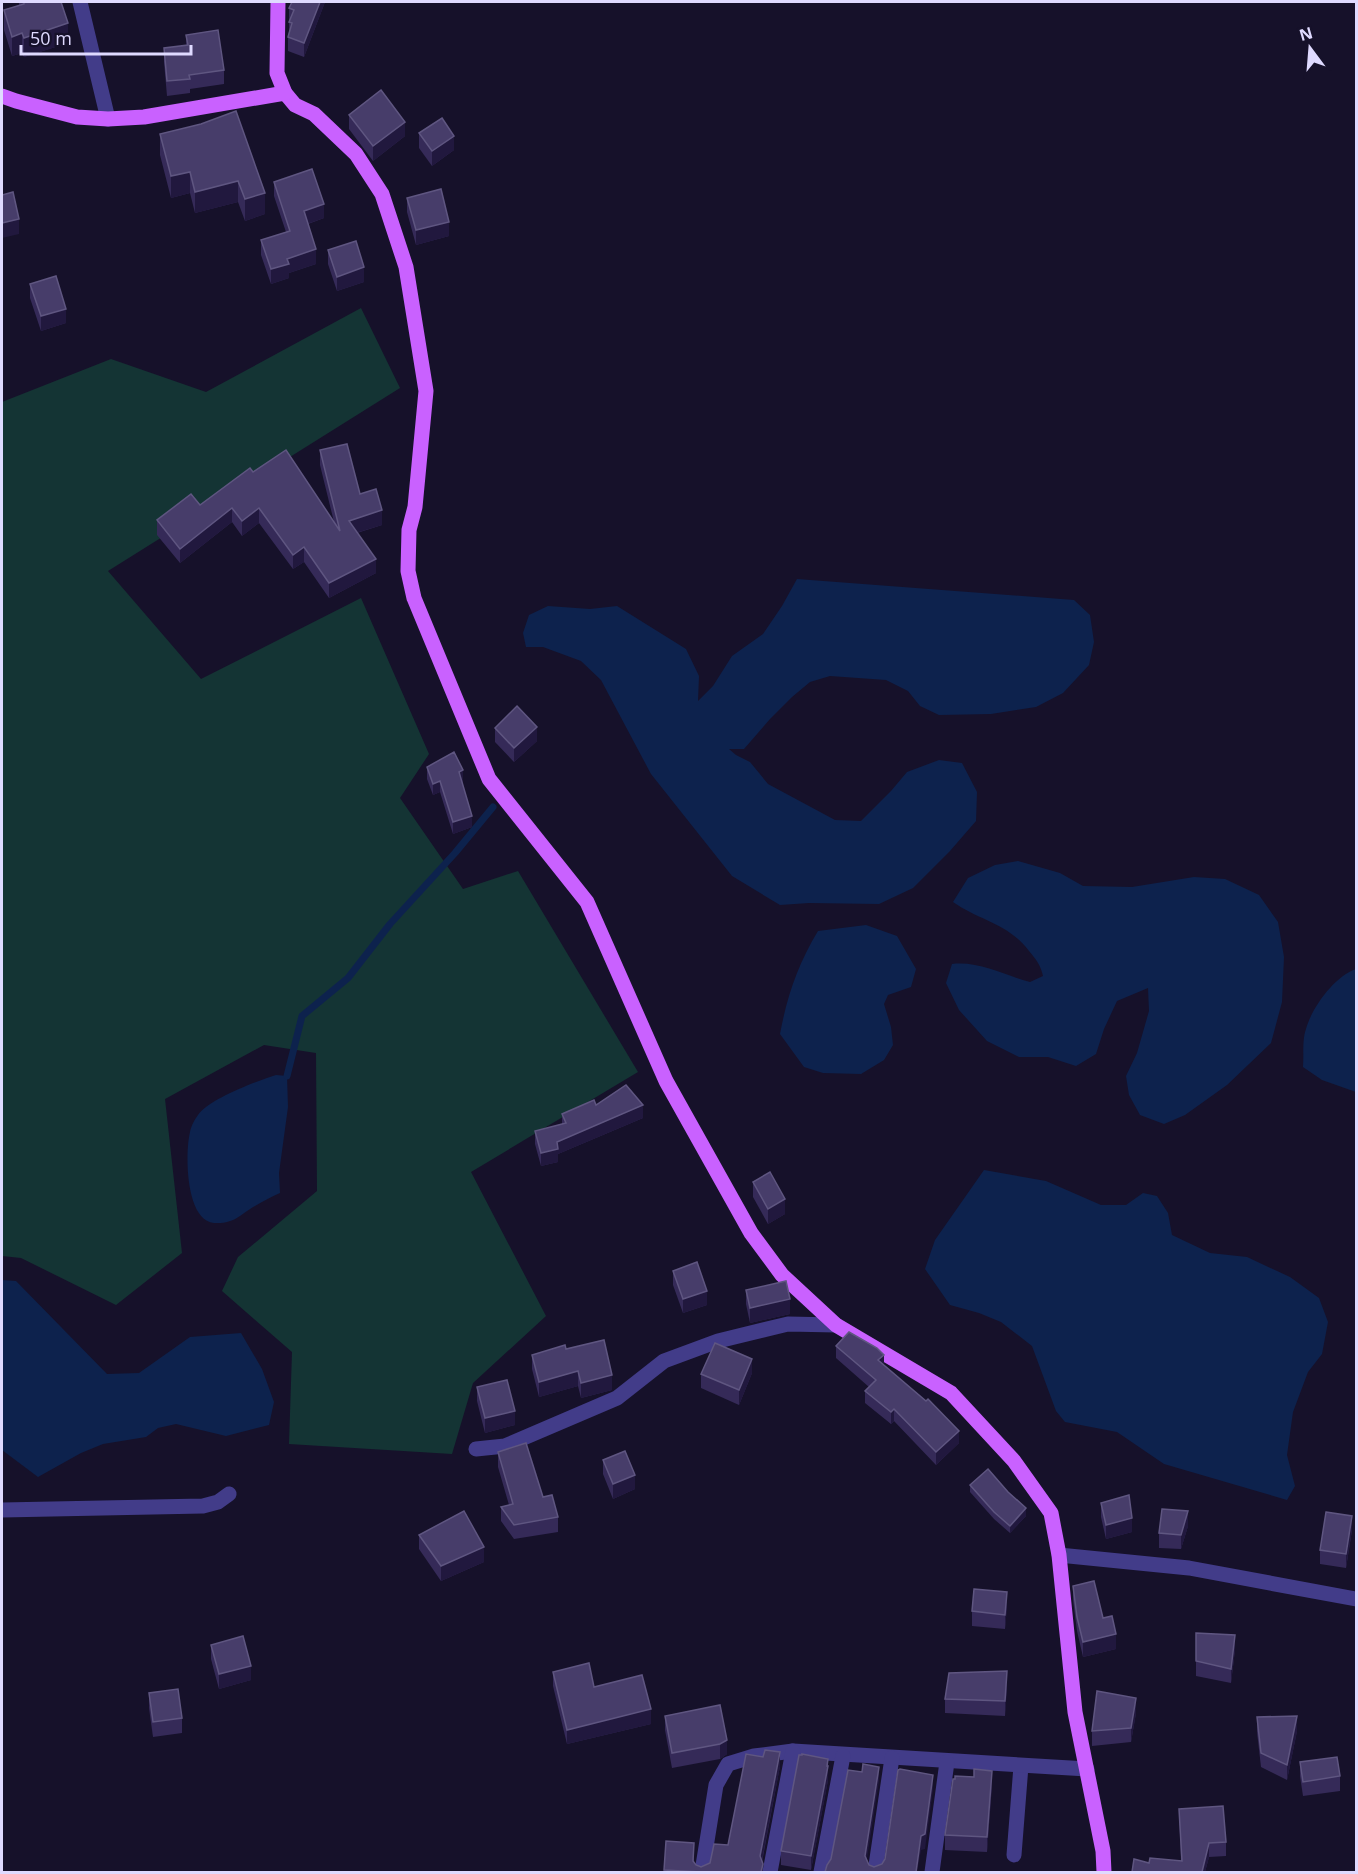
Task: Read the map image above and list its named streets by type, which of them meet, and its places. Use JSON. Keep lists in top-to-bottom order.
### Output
{
  "scale_bar": "50 m",
  "north": "top"
}
